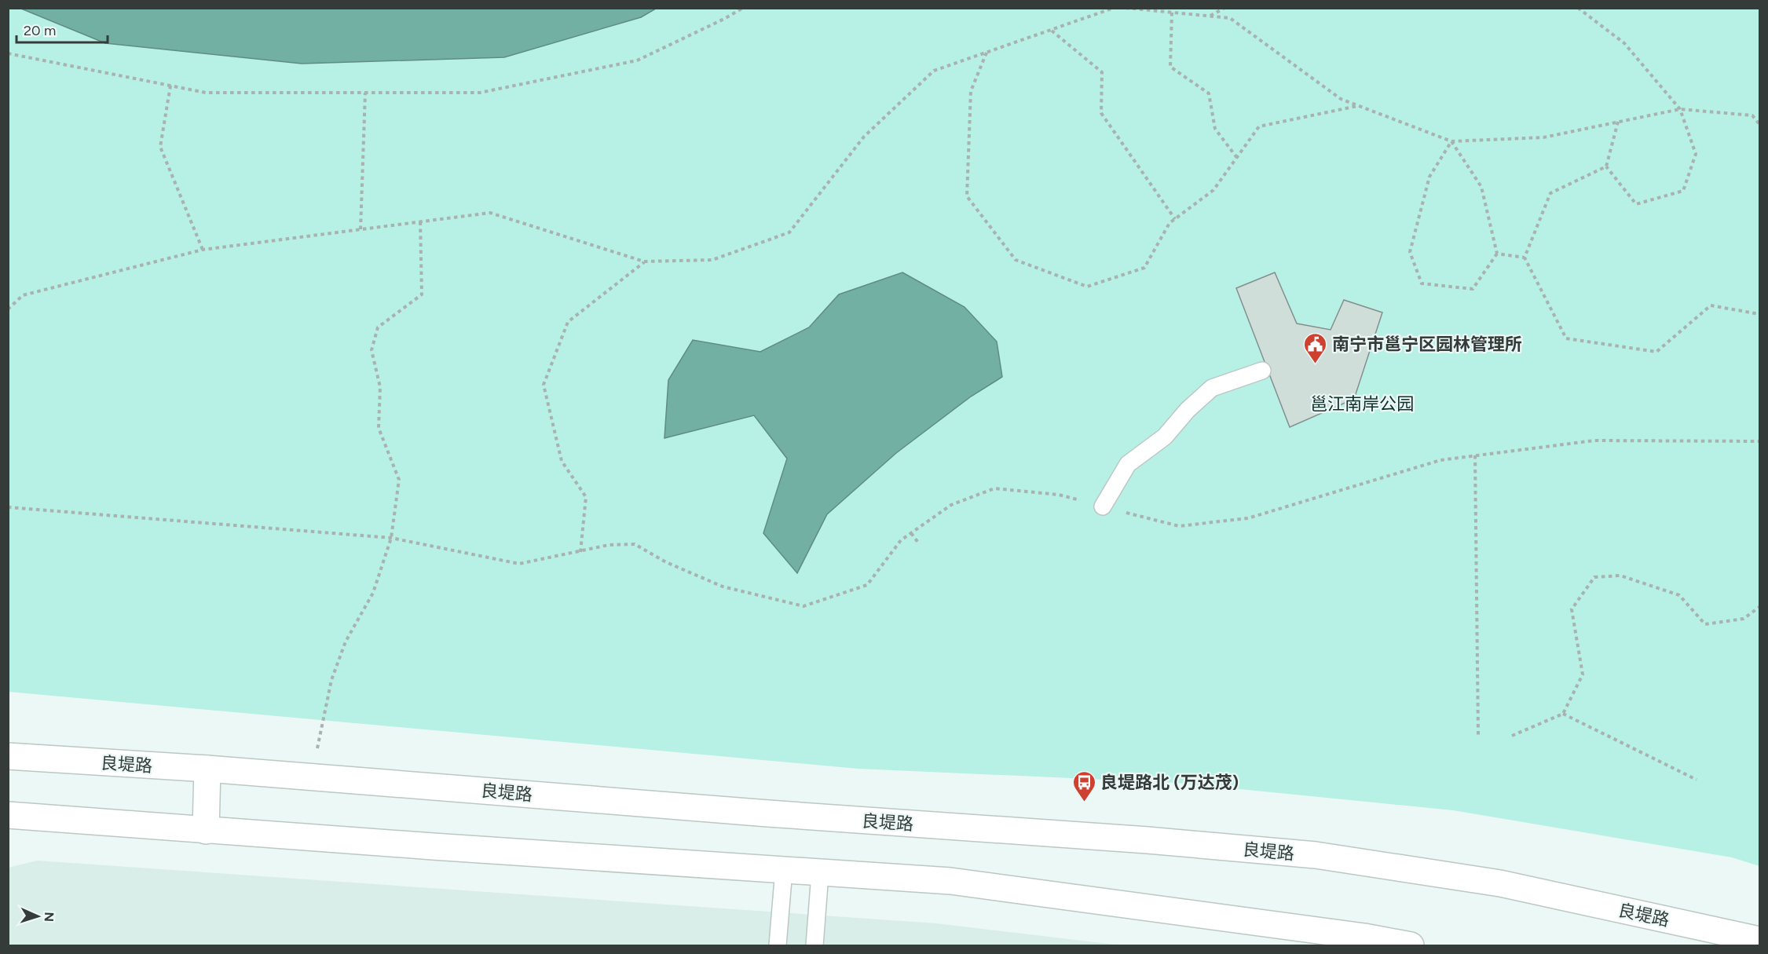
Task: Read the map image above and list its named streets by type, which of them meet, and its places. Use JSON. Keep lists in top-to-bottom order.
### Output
{
  "streets": {
    "main road": ["良堤路"]
  },
  "parks": ["邕江南岸公园"],
  "places": {
    "public building": ["南宁市邕宁区园林管理所"],
    "bus stop": ["良堤路北 (万达茂)"]
  },
  "scale_bar": "20 m",
  "north": "right"
}
